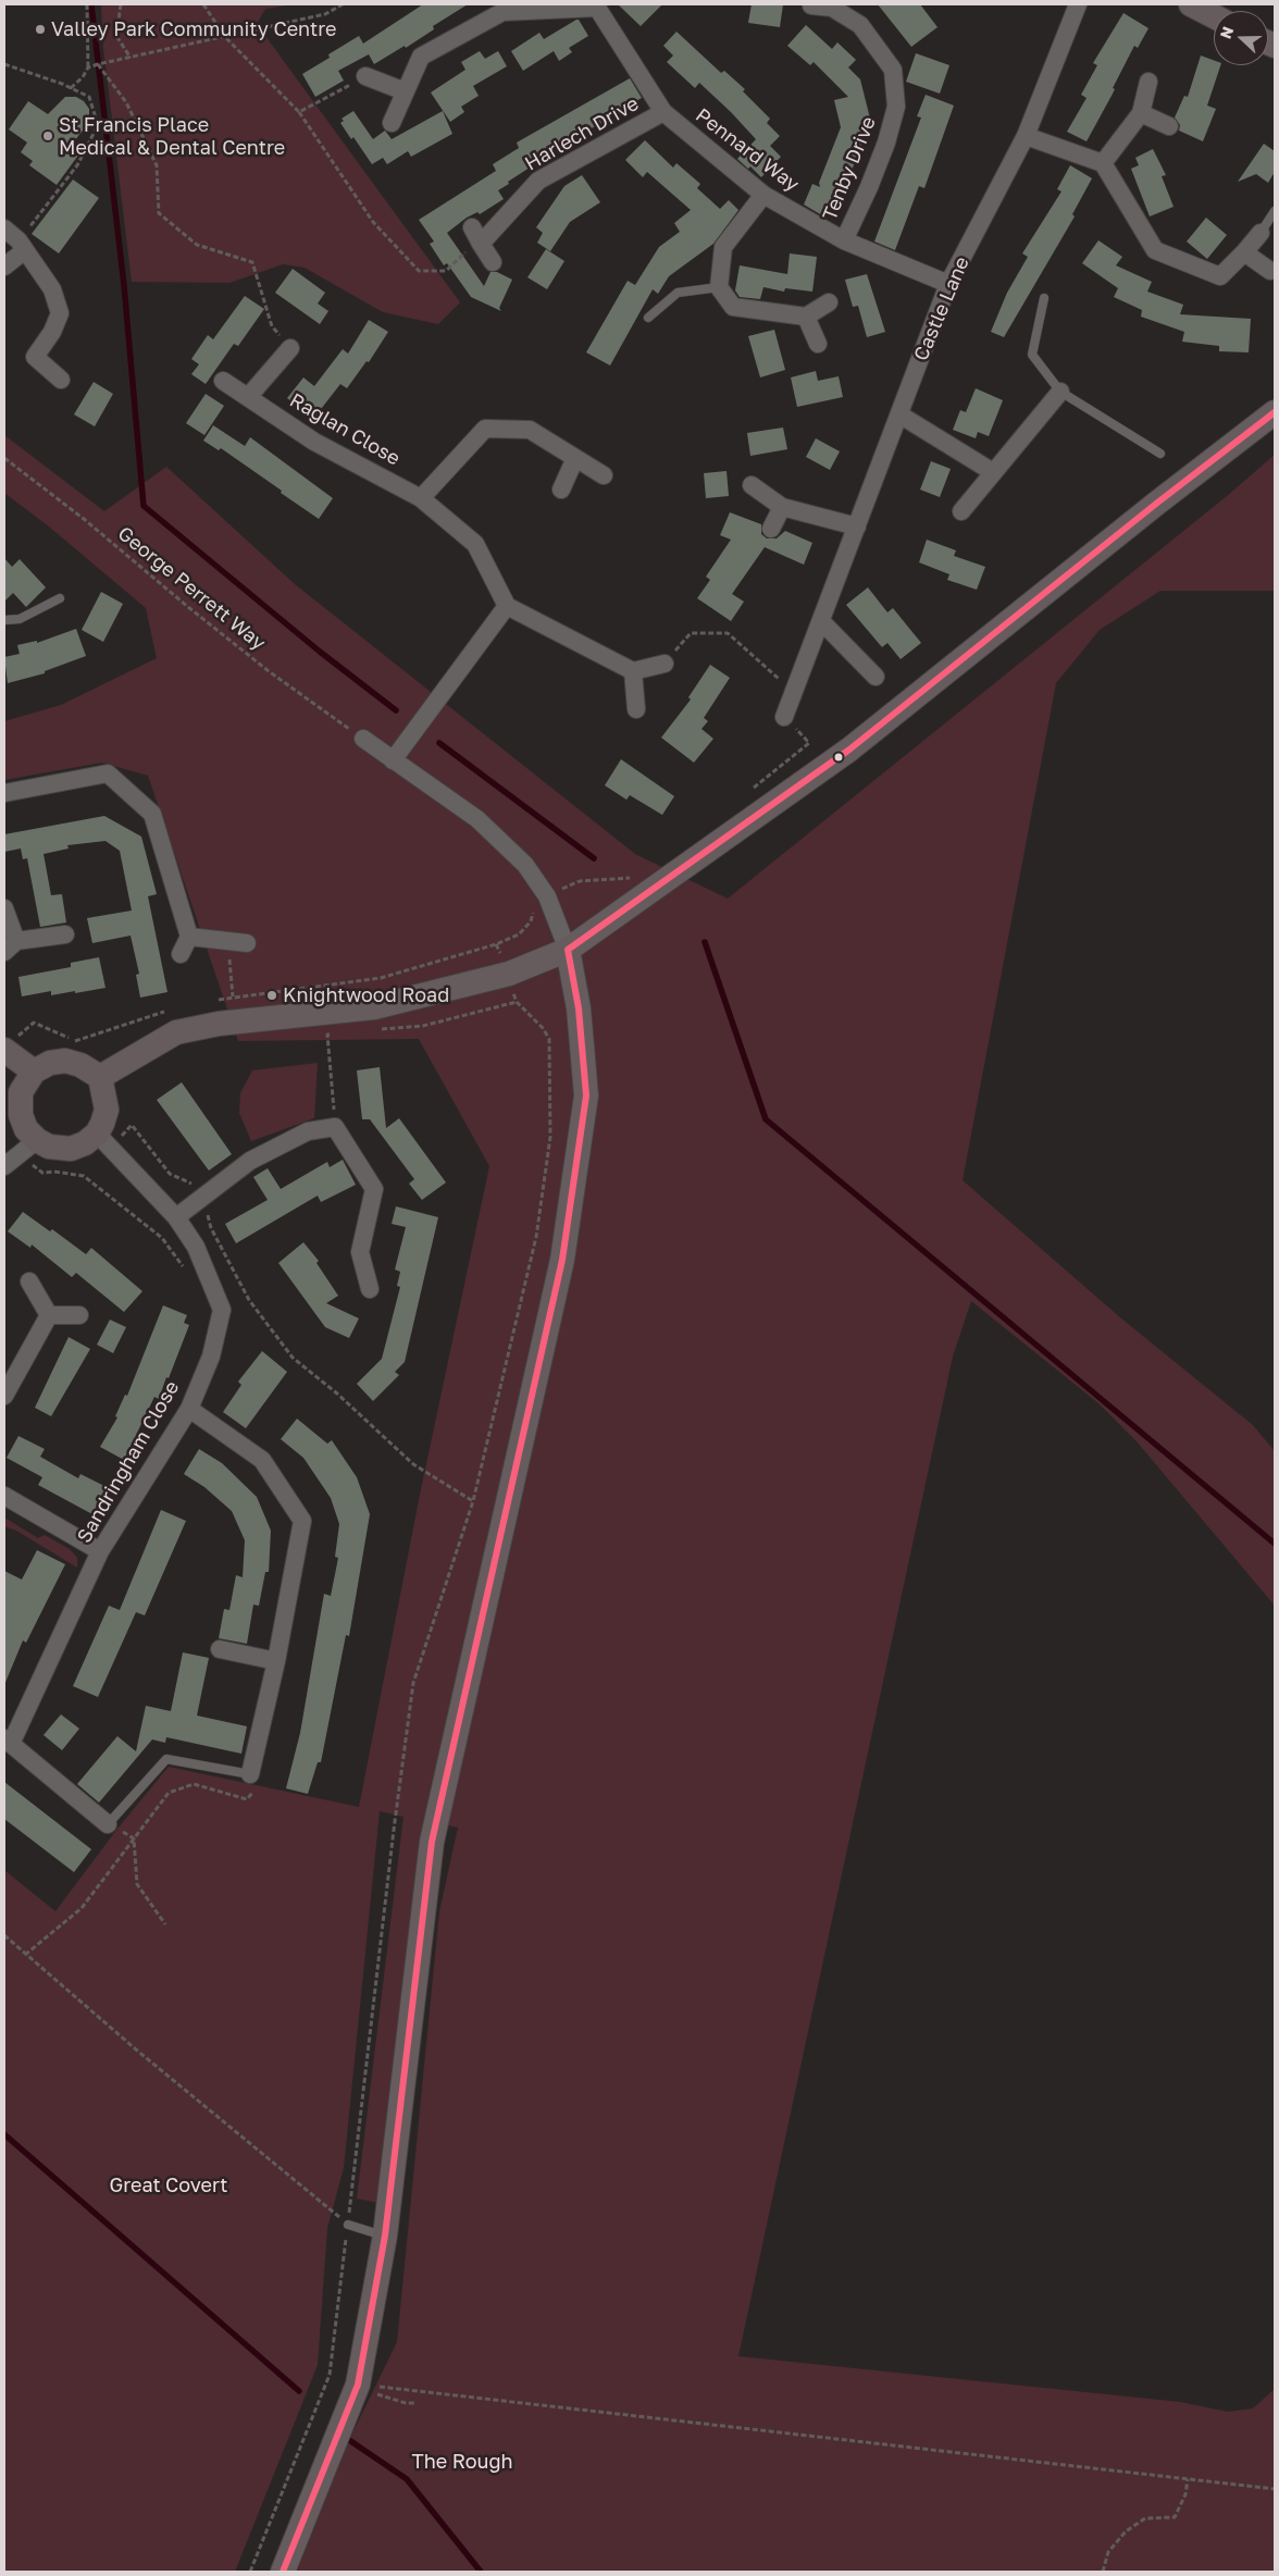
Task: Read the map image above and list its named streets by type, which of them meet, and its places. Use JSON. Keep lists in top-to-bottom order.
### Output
{
  "streets": {
    "street": [
      "Harlech Drive",
      "Pennard Way",
      "Tenby Drive",
      "Castle Lane",
      "Raglan Close",
      "Sandringham Close"
    ],
    "path": ["George Perrett Way"]
  },
  "crossings": [
    ["Harlech Drive", "Pennard Way"],
    ["Pennard Way", "Tenby Drive"],
    ["Pennard Way", "Castle Lane"]
  ],
  "parks": ["Great Covert", "The Rough"],
  "places": ["Valley Park Community Centre", "St Francis Place Medical & Dental Centre", "Knightwood Road"],
  "north": "left"
}
